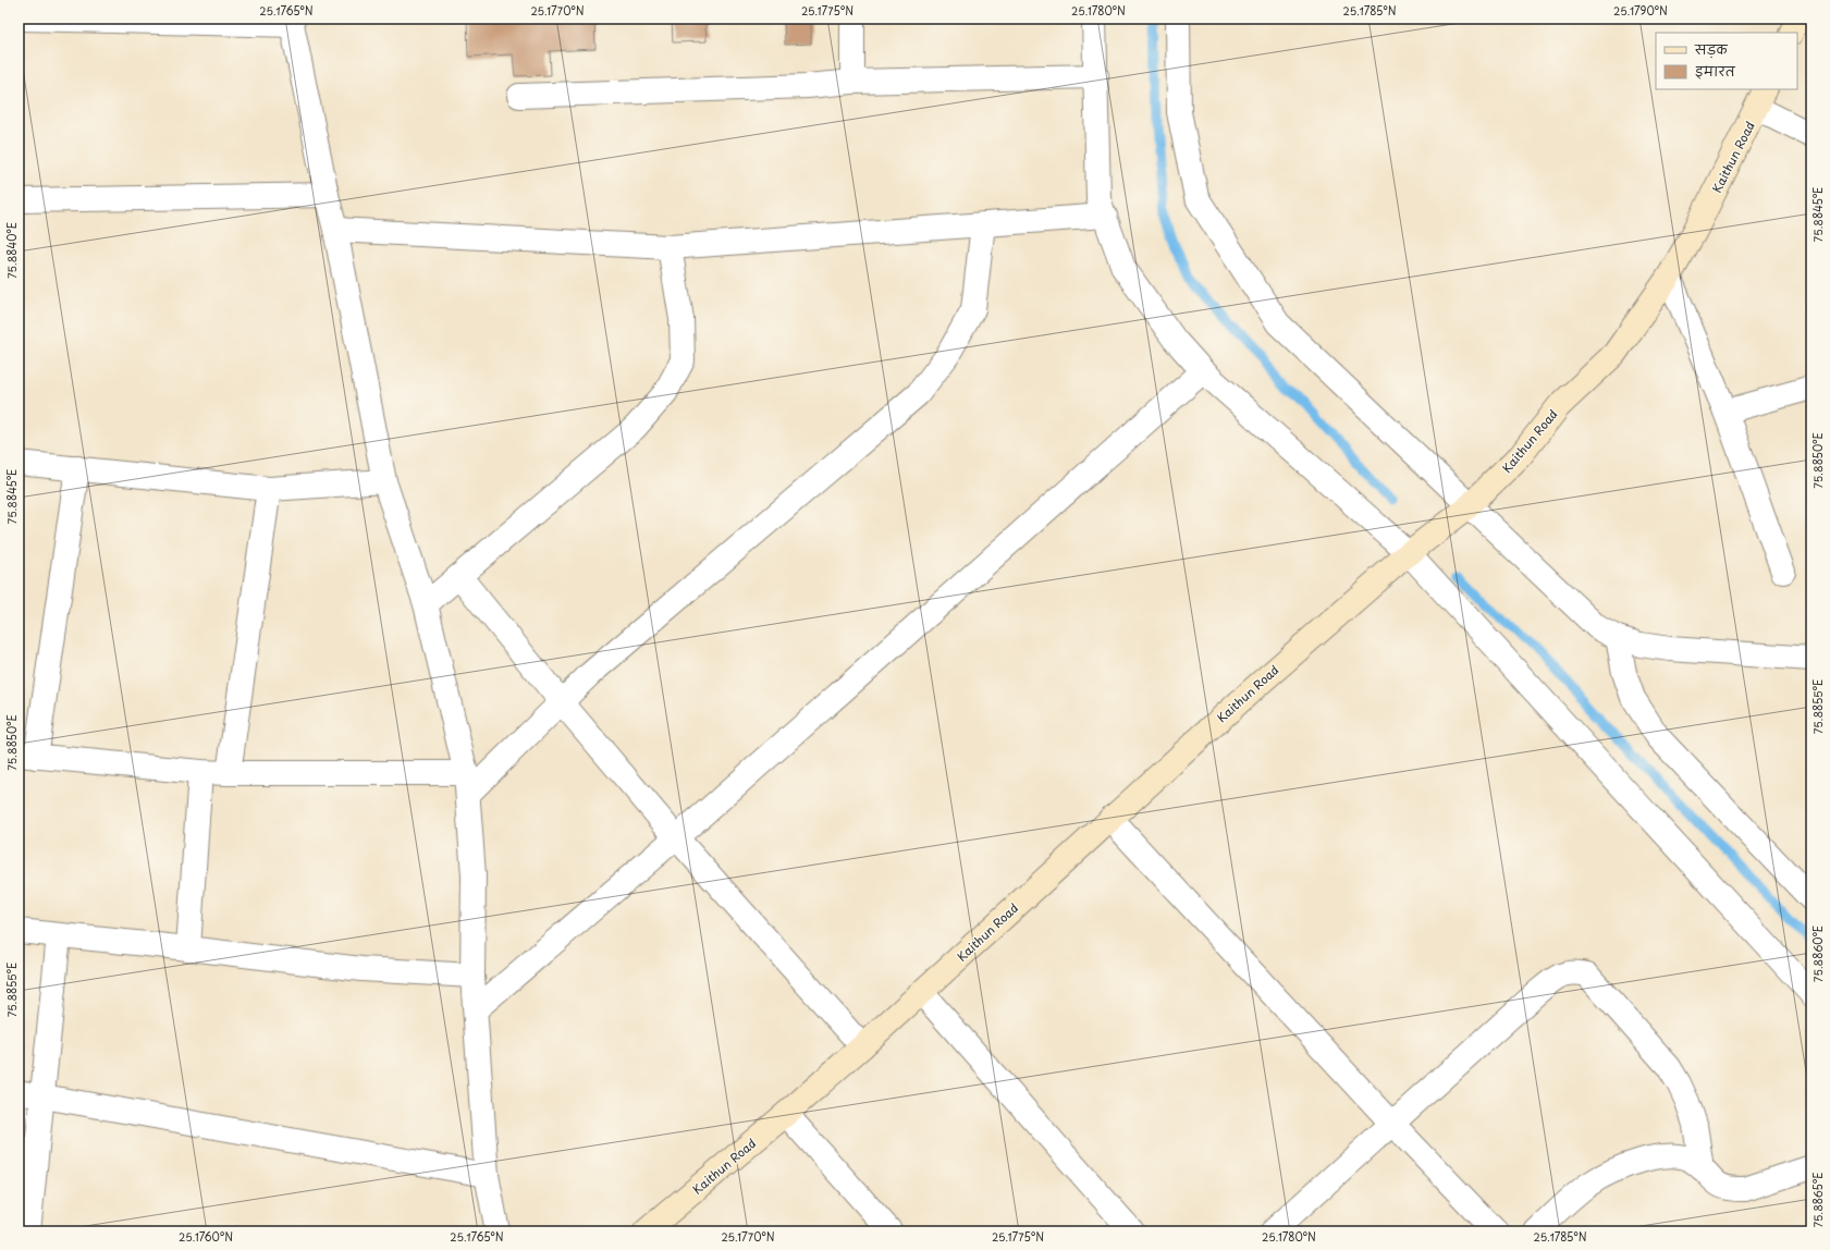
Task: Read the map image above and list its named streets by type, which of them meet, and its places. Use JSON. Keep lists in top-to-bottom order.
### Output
{
  "streets": {
    "street": ["Kaithun Road"]
  },
  "legend": ["सड़क", "इमारत"],
  "coordinates": [
    "25.1765°N",
    "25.1770°N",
    "25.1775°N",
    "25.1780°N",
    "25.1785°N",
    "25.1790°N",
    "75.8845°E",
    "75.8840°E",
    "75.8850°E",
    "75.8855°E",
    "75.8860°E",
    "75.8865°E",
    "25.1760°N"
  ]
}
